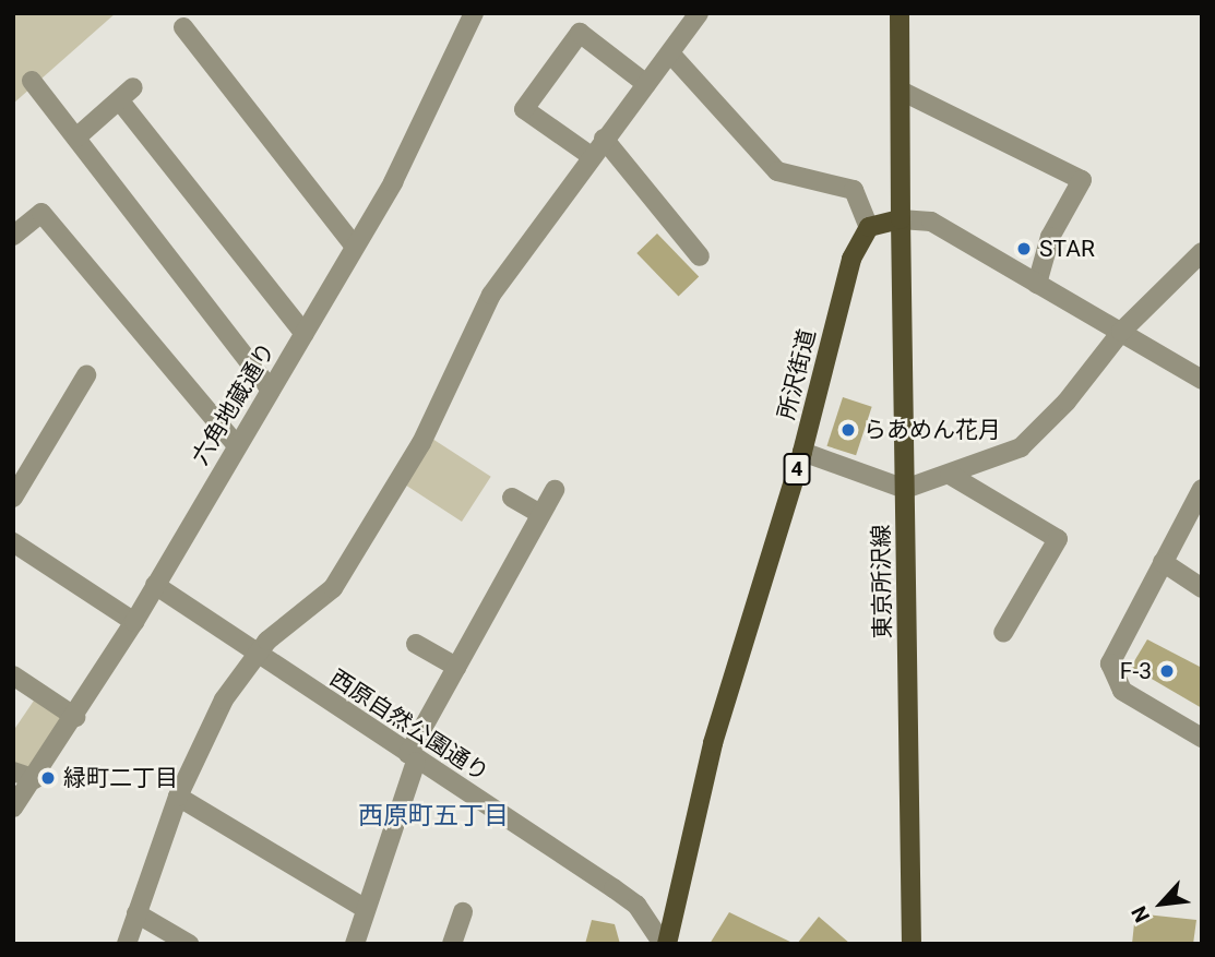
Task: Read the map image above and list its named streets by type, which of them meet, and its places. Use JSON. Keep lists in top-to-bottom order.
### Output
{
  "streets": {
    "main road": ["所沢街道", "4", "東京所沢線"],
    "street": ["六角地蔵通り", "西原自然公園通り"]
  },
  "crossings": [
    ["所沢街道", "西原自然公園通り"],
    ["六角地蔵通り", "西原自然公園通り"]
  ],
  "districts": ["西原町五丁目"],
  "places": [
    "STAR",
    "らあめん花月",
    "F-3",
    "緑町二丁目"
  ],
  "north": "bottom left"
}
